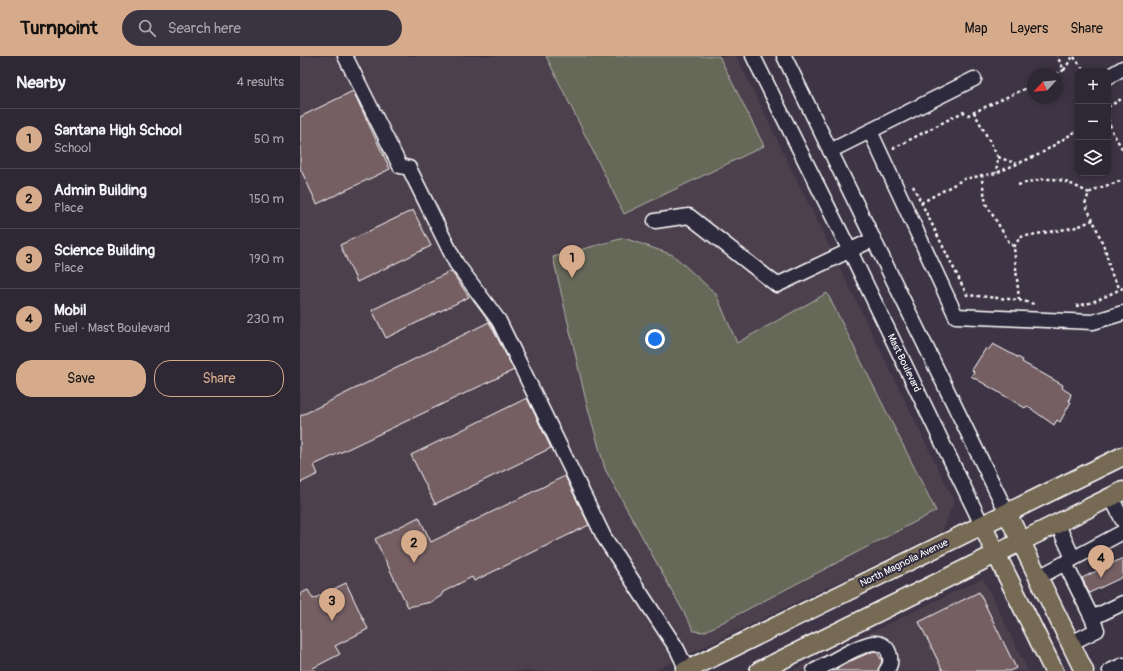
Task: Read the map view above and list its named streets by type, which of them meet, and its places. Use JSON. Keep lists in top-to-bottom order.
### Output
{
  "streets": {
    "main road": ["Mast Boulevard", "North Magnolia Avenue"]
  },
  "crossings": [
    ["Mast Boulevard", "North Magnolia Avenue"]
  ],
  "north": "bottom left",
  "page": {
    "header": "Turnpoint",
    "search": "Search here",
    "nav": ["Map", "Layers", "Share"],
    "heading": ["Nearby", "4 results"],
    "map_buttons": ["+", "−"],
    "list": [
      {
        "mark": "1",
        "name": "Santana High School",
        "note": "School",
        "value": "50 m"
      },
      {
        "mark": "2",
        "name": "Admin Building",
        "note": "Place",
        "value": "150 m"
      },
      {
        "mark": "3",
        "name": "Science Building",
        "note": "Place",
        "value": "190 m"
      },
      {
        "mark": "4",
        "name": "Mobil",
        "note": "Fuel · Mast Boulevard",
        "value": "230 m"
      }
    ],
    "pins": [
      "1",
      "2",
      "4",
      "3"
    ],
    "buttons": ["Save", "Share"]
  }
}
